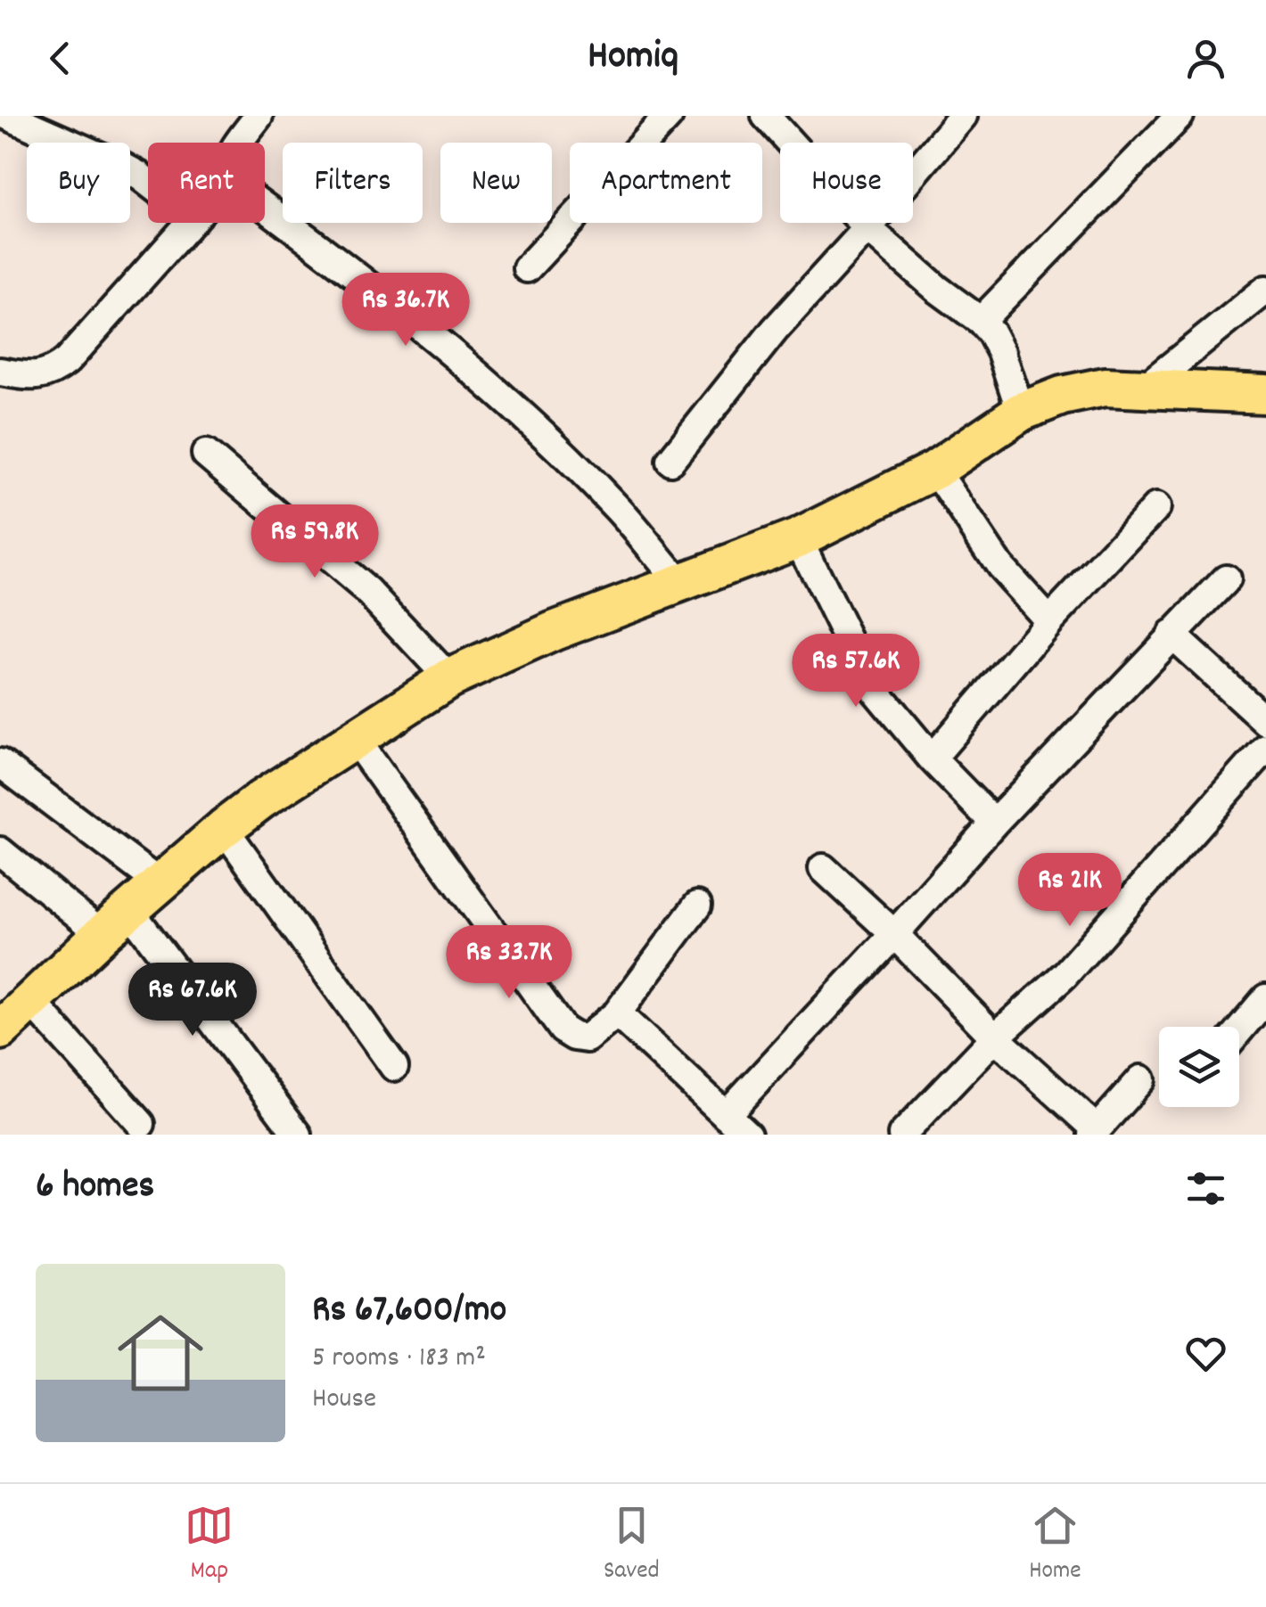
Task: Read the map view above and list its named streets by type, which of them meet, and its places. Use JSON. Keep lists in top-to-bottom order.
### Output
{
  "page": {
    "header": "Homiq",
    "chip": [
      "Buy",
      "Rent",
      "Filters",
      "New",
      "Apartment",
      "House"
    ],
    "price": [
      "Rs 36.7K",
      "Rs 59.8K",
      "Rs 57.6K",
      "Rs 21K",
      "Rs 33.7K",
      "Rs 67.6K"
    ],
    "heading": "6 homes",
    "list": [
      {
        "name": "Rs 67,600/mo",
        "note": "5 rooms · 183 m² · House"
      }
    ],
    "tabs": ["Map", "Saved", "Home"]
  }
}
